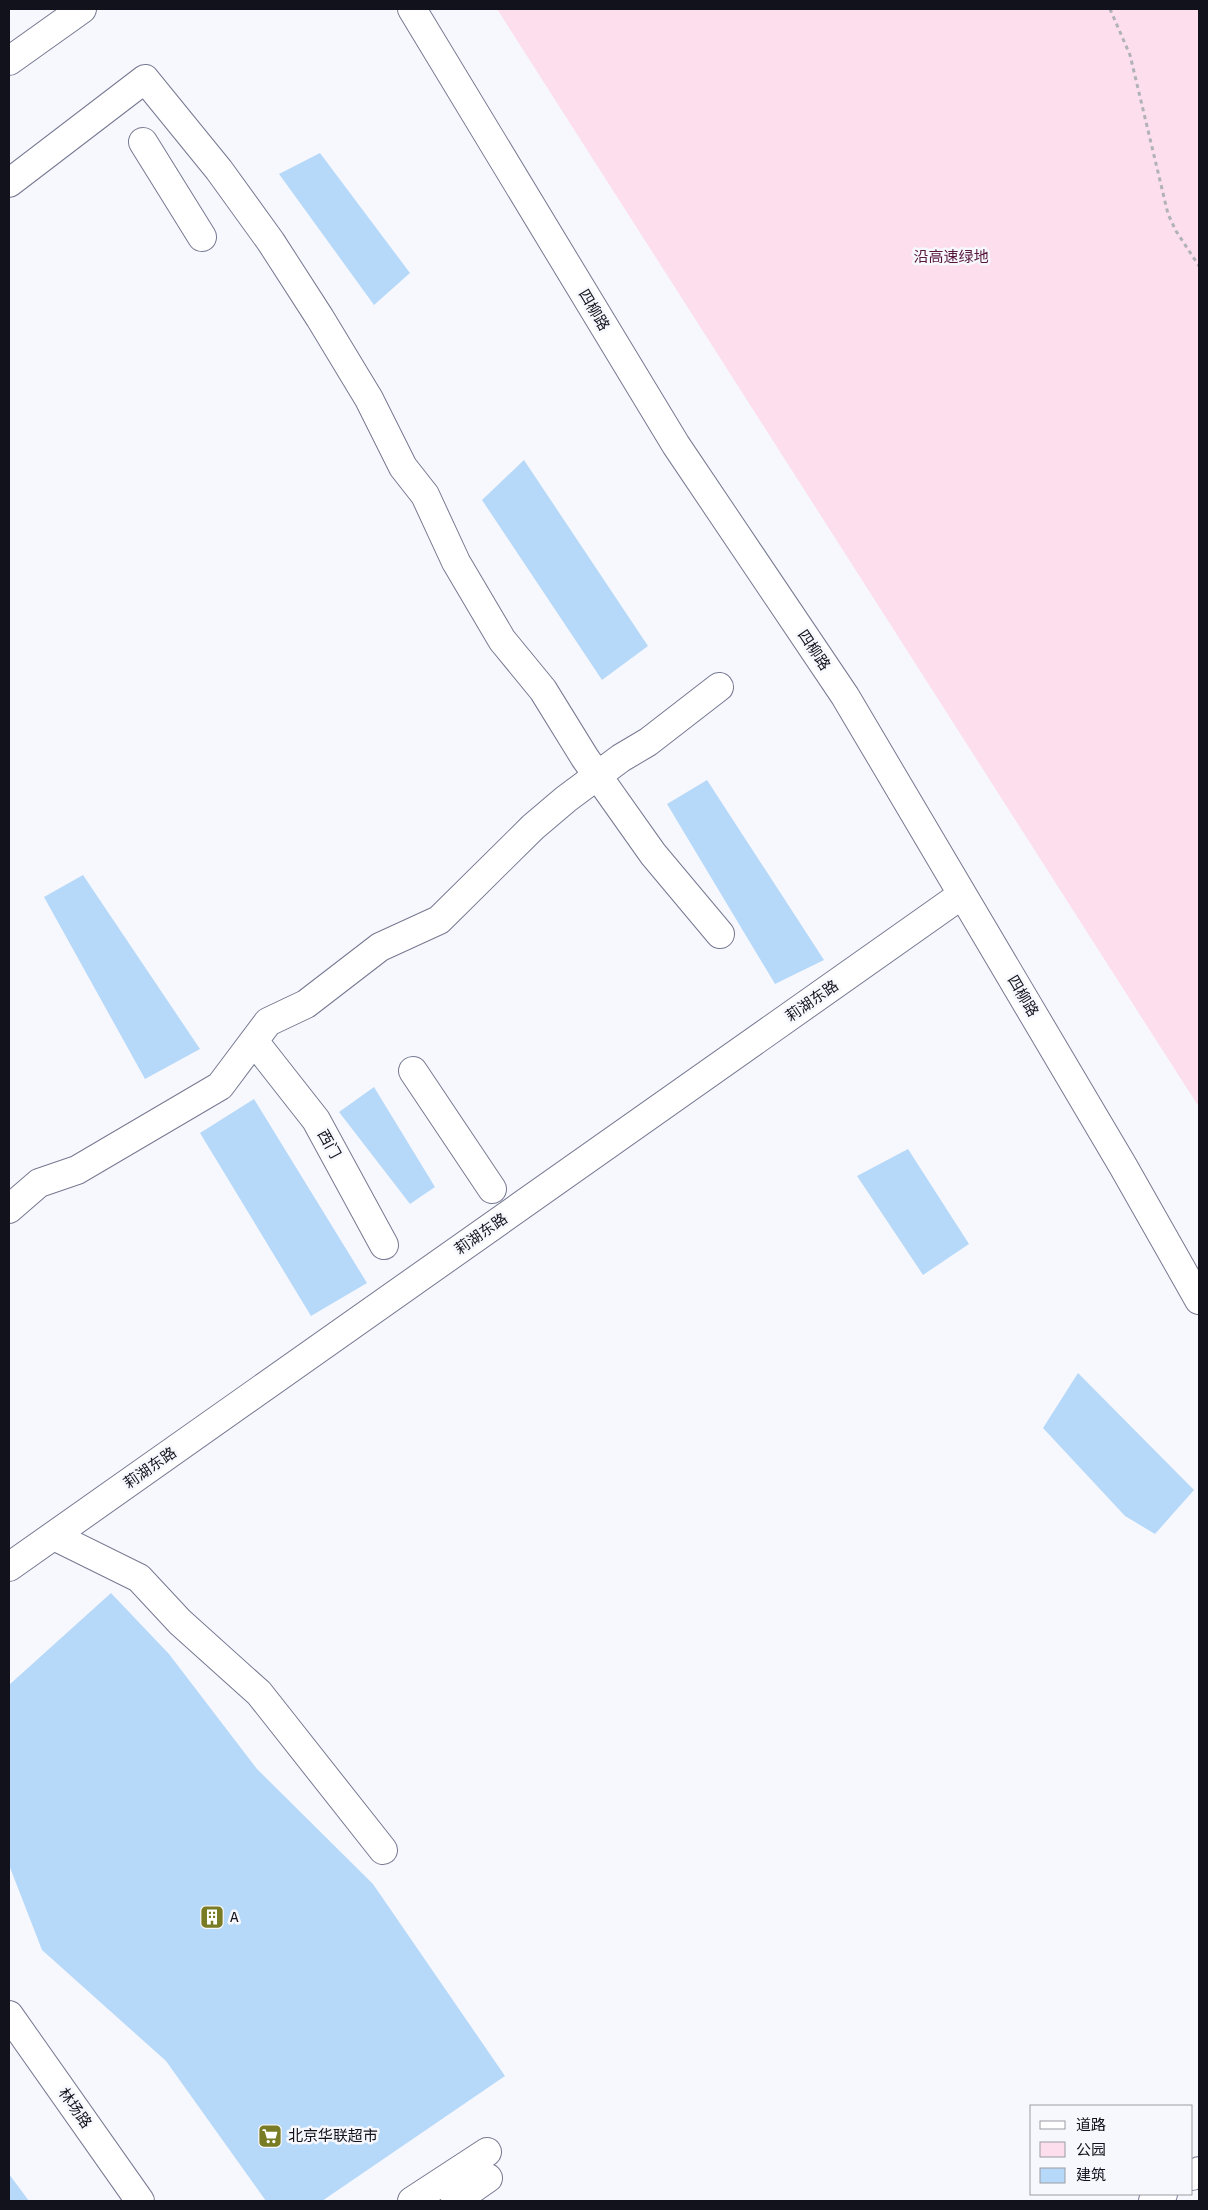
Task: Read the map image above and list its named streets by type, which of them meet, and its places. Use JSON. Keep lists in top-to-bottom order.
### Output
{
  "streets": {
    "street": [
      "四柳路",
      "莉湖东路",
      "西门",
      "林场路"
    ]
  },
  "parks": ["沿高速绿地"],
  "places": {
    "building": ["A"],
    "supermarket": ["北京华联超市"]
  },
  "legend": ["道路", "公园", "建筑"]
}
